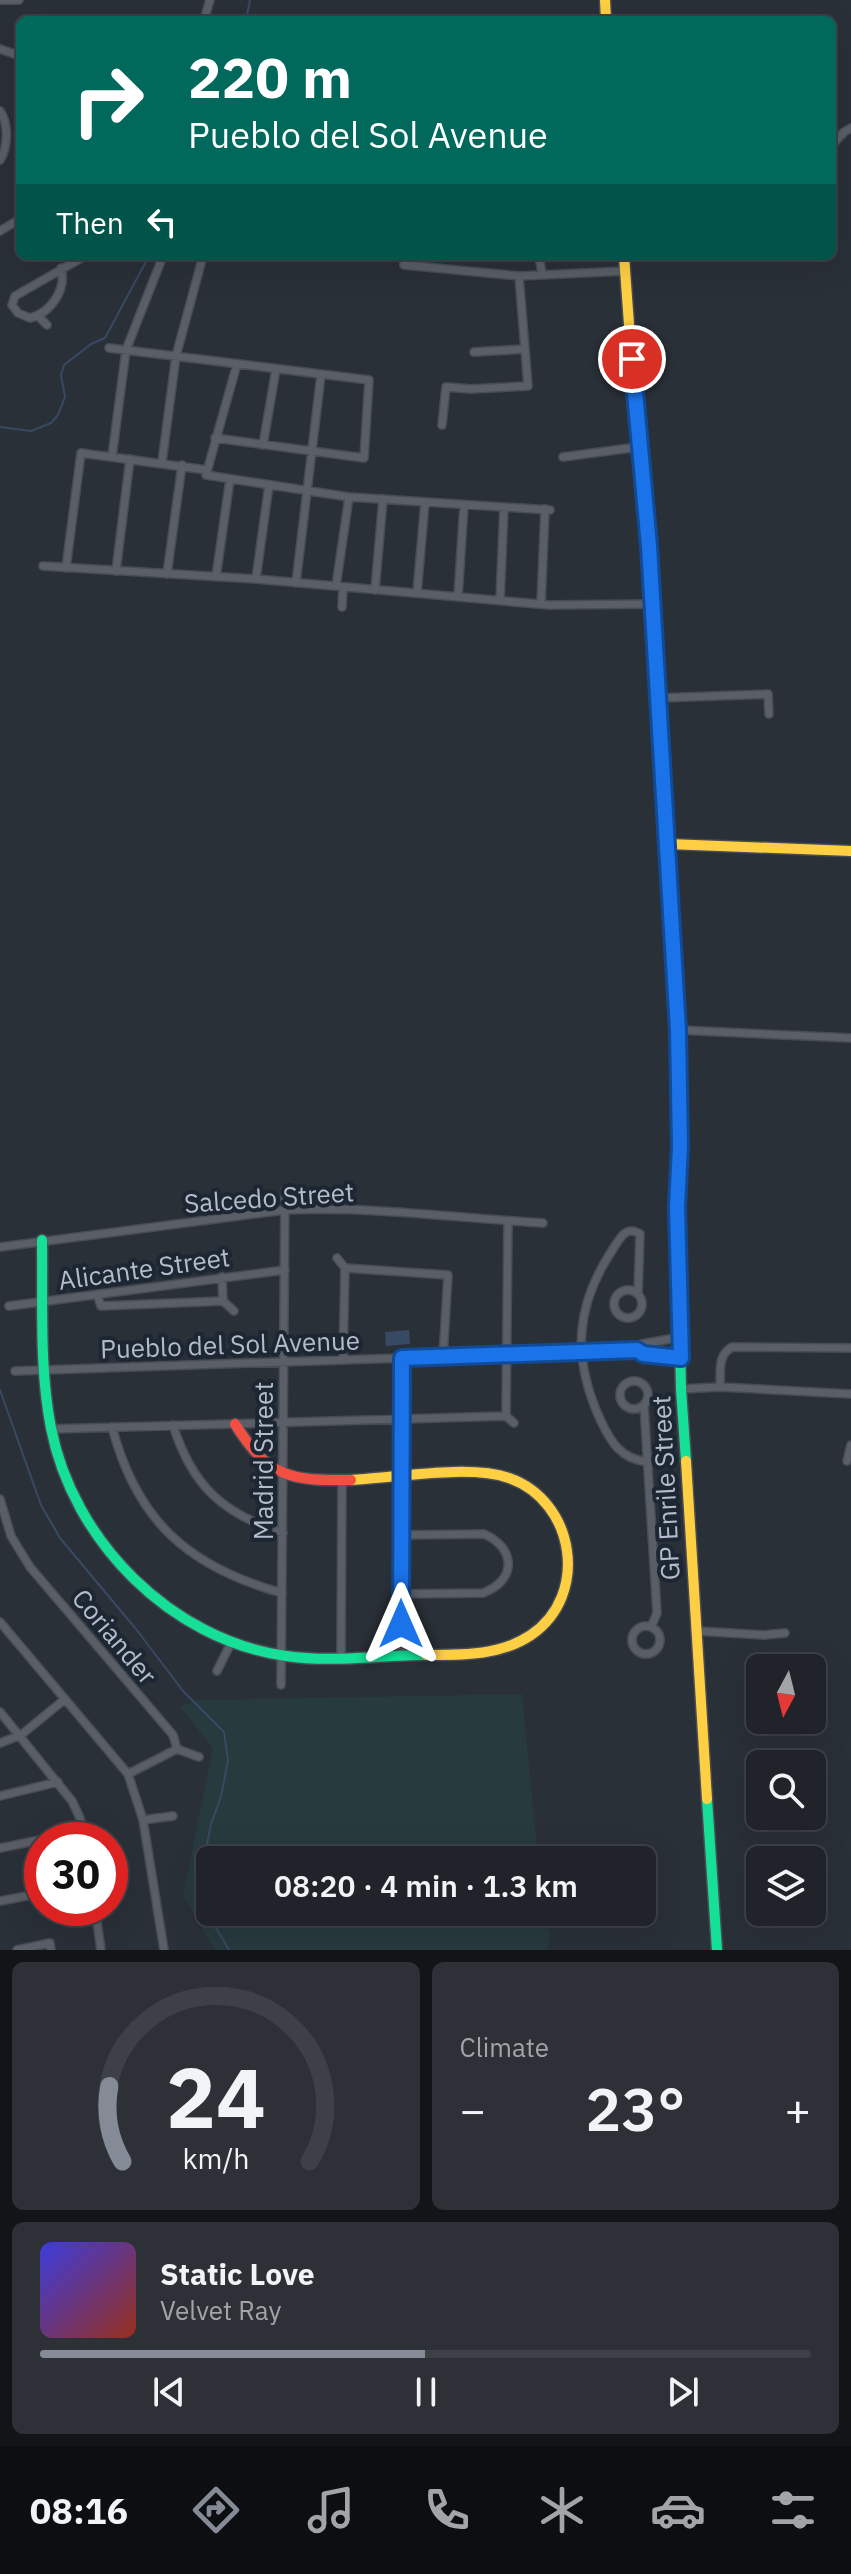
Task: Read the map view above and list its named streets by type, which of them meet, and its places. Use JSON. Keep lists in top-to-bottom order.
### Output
{
  "streets": {
    "street": [
      "Salcedo Street",
      "Alicante Street",
      "Pueblo del Sol Avenue",
      "Madrid Street",
      "GP Enrile Street",
      "Coriander"
    ]
  },
  "crossings": [
    ["Salcedo Street", "Madrid Street"],
    ["Alicante Street", "Madrid Street"],
    ["Pueblo del Sol Avenue", "Madrid Street"],
    ["Pueblo del Sol Avenue", "GP Enrile Street"]
  ],
  "north": "bottom",
  "page": {
    "turn": ["220 m", "Pueblo del Sol Avenue"],
    "then": "Then",
    "limit": "30",
    "trip": "08:20 · 4 min · 1.3 km",
    "tile": "Climate",
    "heat": ["−", "23°", "+"],
    "song": ["Static Love", "Velvet Ray"],
    "tabs": "08:16",
    "gauge": ["24", "km/h"]
  }
}
